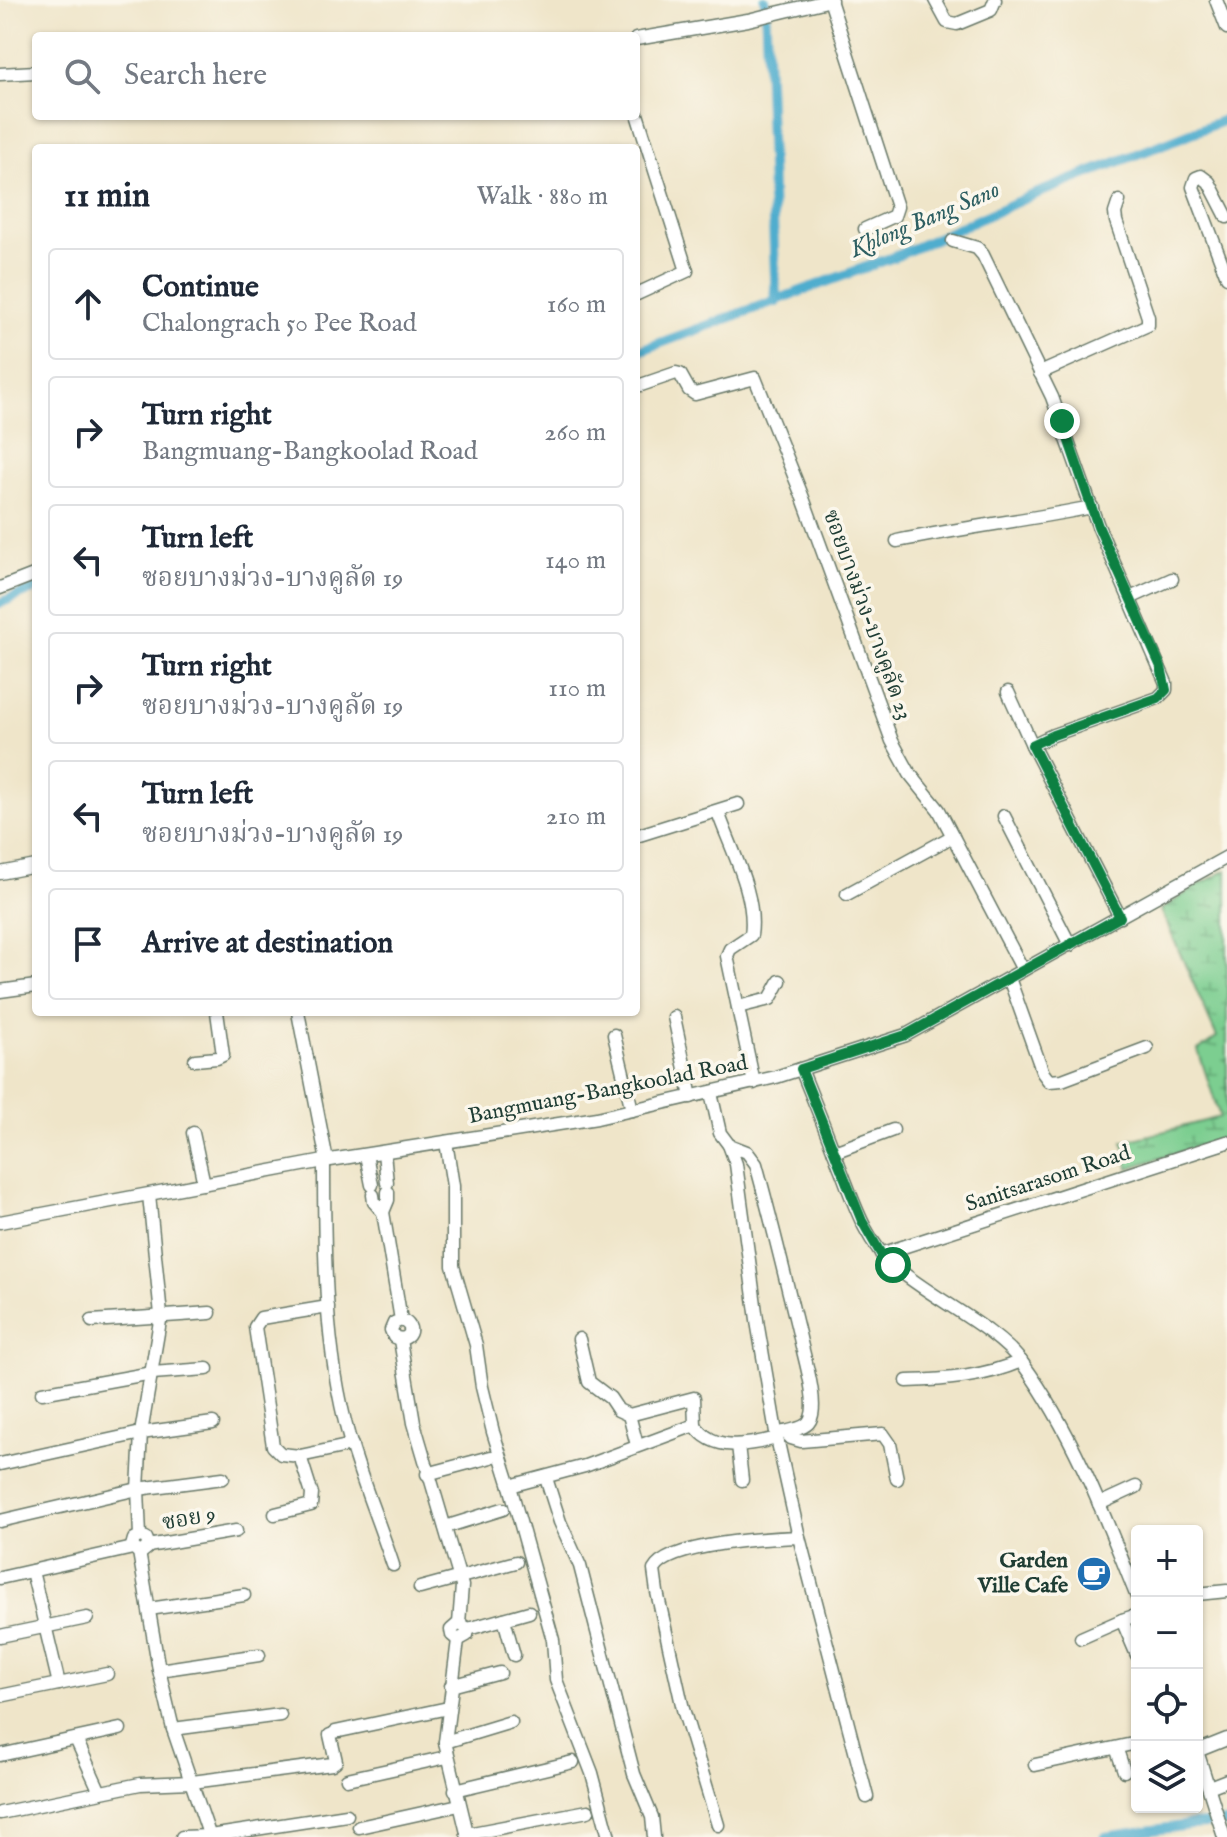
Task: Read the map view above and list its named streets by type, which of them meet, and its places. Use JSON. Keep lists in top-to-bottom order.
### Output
{
  "streets": {
    "street": [
      "ซอยบางม่วง-บางคูลัด 23",
      "Bangmuang-Bangkoolad Road",
      "Sanitsarasom Road",
      "ซอย 9"
    ]
  },
  "crossings": [
    ["ซอยบางม่วง-บางคูลัด 23", "Bangmuang-Bangkoolad Road"]
  ],
  "water": ["Khlong Bang Sano"],
  "places": {
    "cafe": ["Garden Ville Cafe"]
  },
  "page": {
    "search": "Search here",
    "heading": ["11 min", "Walk · 880 m"],
    "list": [
      ["Continue", "Chalongrach 50 Pee Road", "160 m"],
      ["Turn right", "Bangmuang-Bangkoolad Road", "260 m"],
      ["Turn left", "ซอยบางม่วง-บางคูลัด 19", "140 m"],
      ["Turn right", "ซอยบางม่วง-บางคูลัด 19", "110 m"],
      ["Turn left", "ซอยบางม่วง-บางคูลัด 19", "210 m"],
      "Arrive at destination"
    ],
    "map_buttons": ["+", "−"]
  }
}
